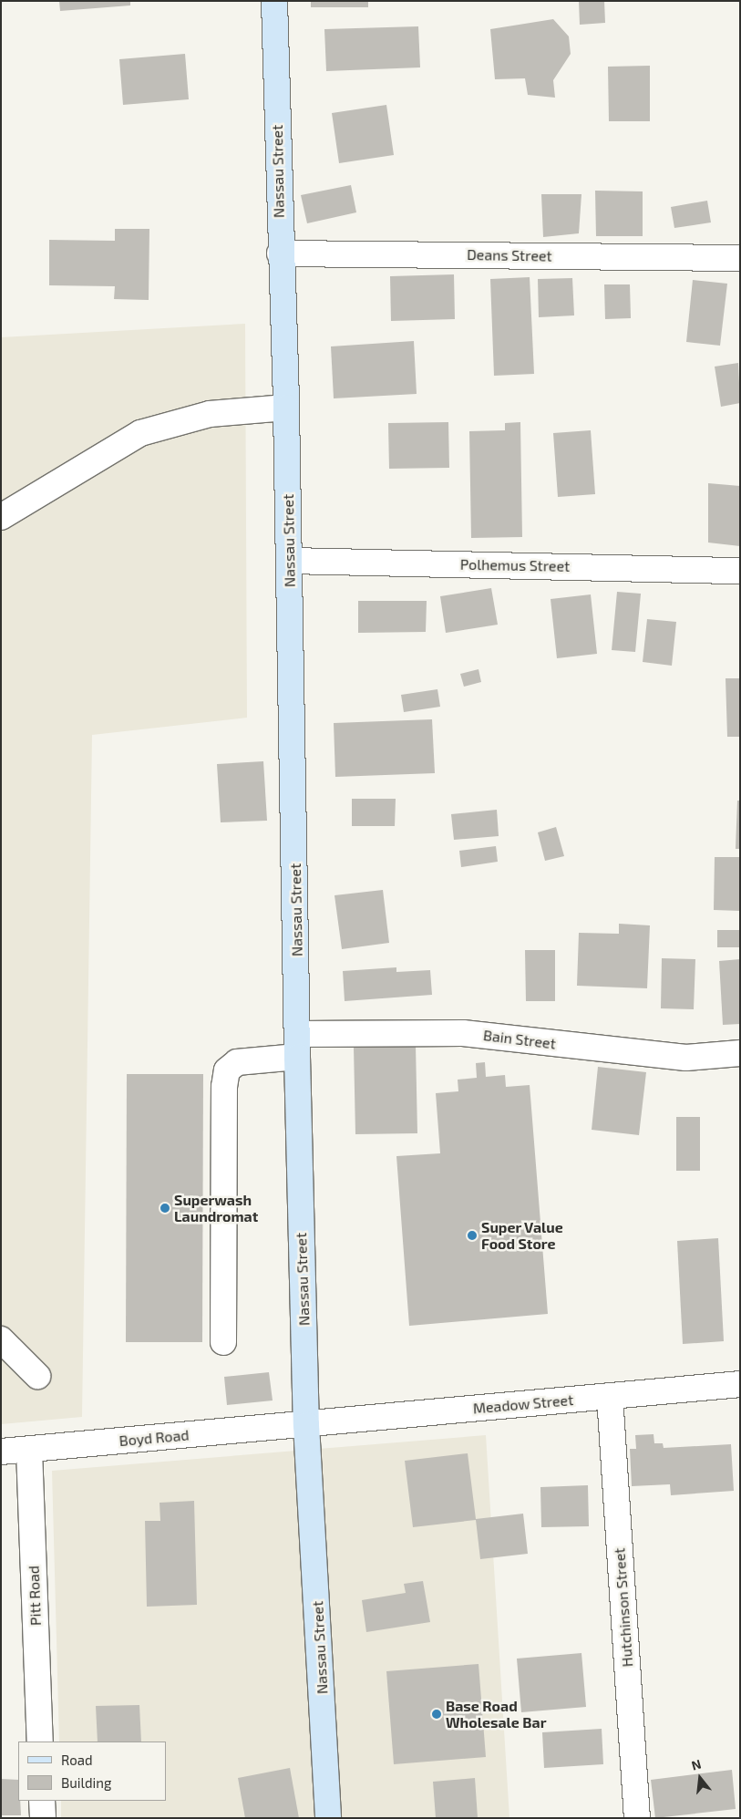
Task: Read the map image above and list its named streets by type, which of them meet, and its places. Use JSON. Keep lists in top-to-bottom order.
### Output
{
  "streets": {
    "main road": ["Nassau Street"],
    "street": [
      "Deans Street",
      "Polhemus Street",
      "Bain Street",
      "Meadow Street",
      "Boyd Road",
      "Pitt Road",
      "Hutchinson Street"
    ]
  },
  "crossings": [
    ["Nassau Street", "Deans Street"],
    ["Nassau Street", "Polhemus Street"],
    ["Nassau Street", "Bain Street"],
    ["Nassau Street", "Meadow Street"],
    ["Nassau Street", "Boyd Road"],
    ["Meadow Street", "Boyd Road"],
    ["Meadow Street", "Hutchinson Street"],
    ["Boyd Road", "Pitt Road"]
  ],
  "places": ["Superwash Laundromat", "Super Value Food Store", "Base Road Wholesale Bar"],
  "legend": ["Road", "Building"],
  "north": "top"
}
